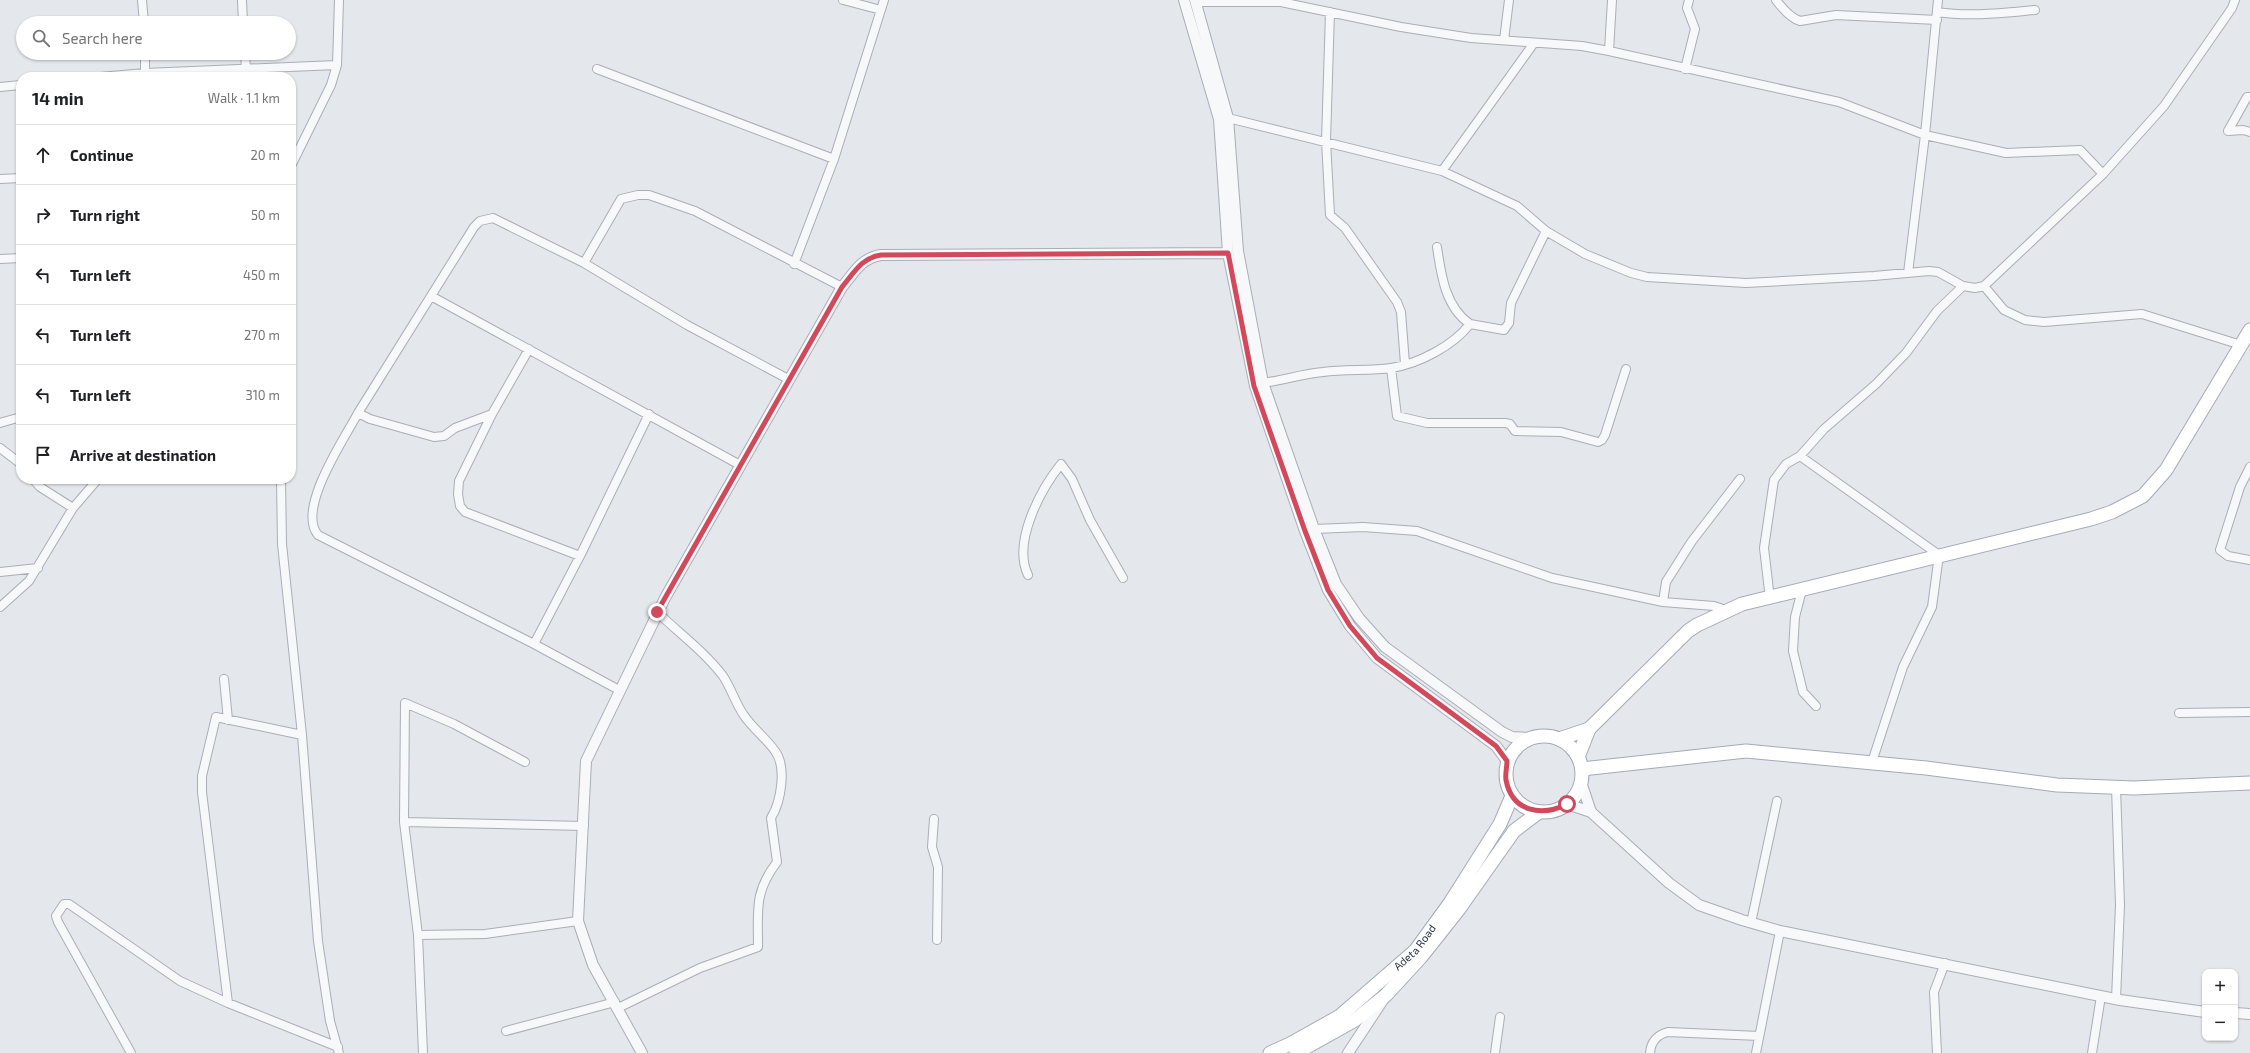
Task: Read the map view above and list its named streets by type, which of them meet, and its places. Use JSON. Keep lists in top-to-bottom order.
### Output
{
  "streets": {
    "main road": ["Adeta Road"]
  },
  "page": {
    "search": "Search here",
    "heading": ["14 min", "Walk · 1.1 km"],
    "list": [
      ["Continue", "20 m"],
      ["Turn right", "50 m"],
      ["Turn left", "450 m"],
      ["Turn left", "270 m"],
      ["Turn left", "310 m"],
      "Arrive at destination"
    ],
    "map_buttons": ["+", "−"]
  }
}
